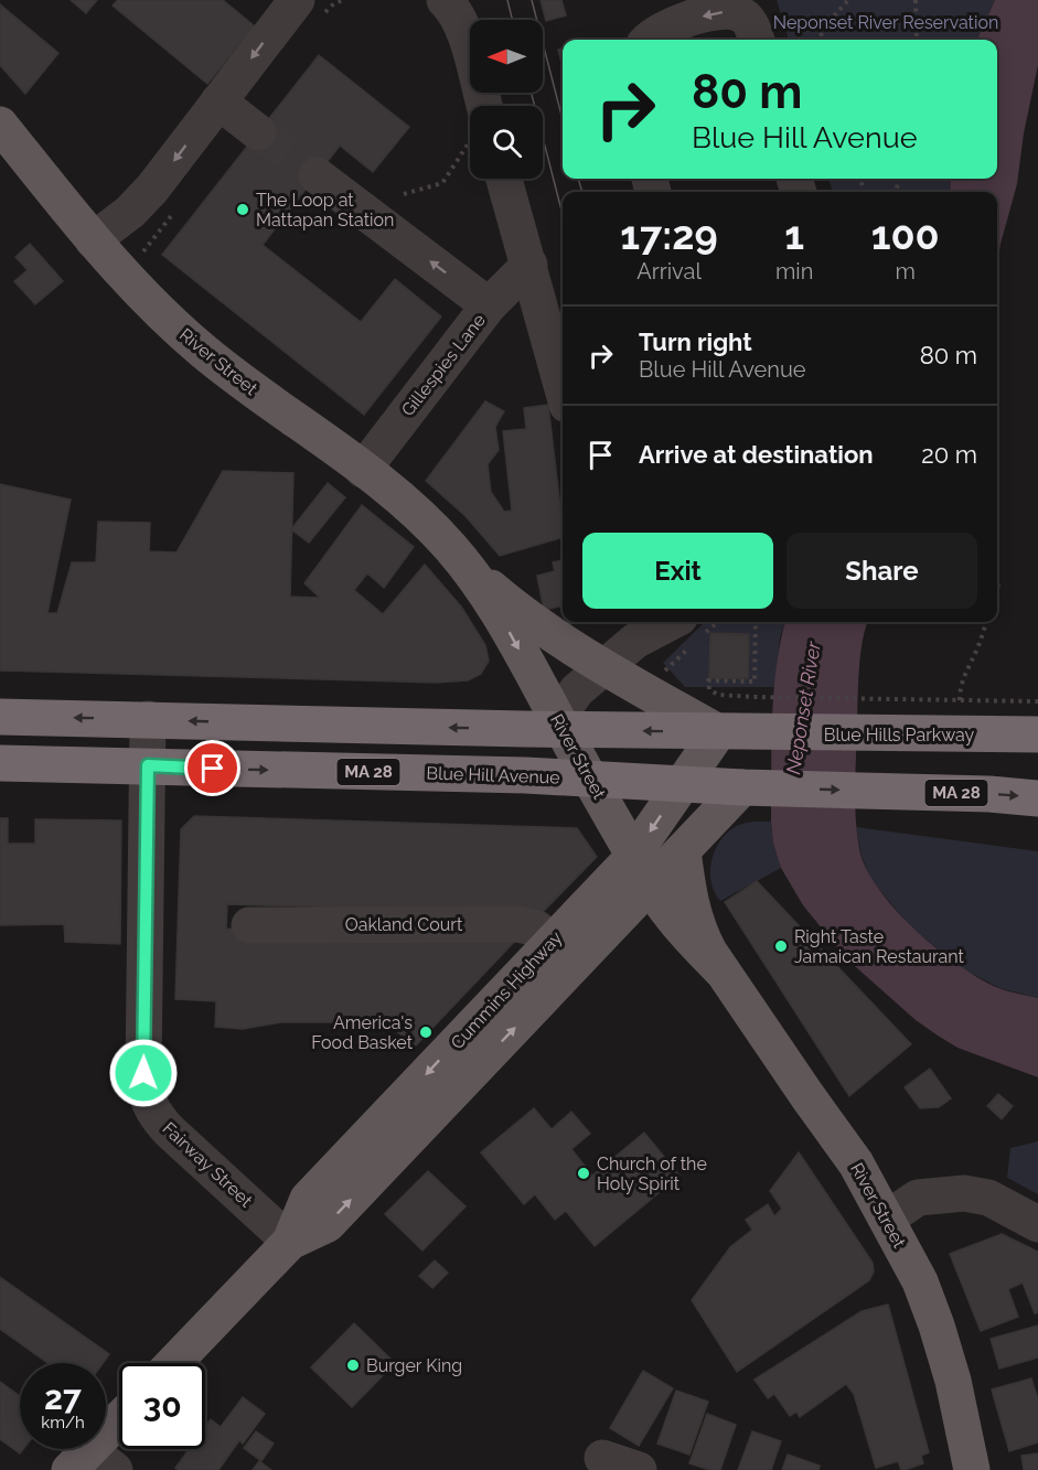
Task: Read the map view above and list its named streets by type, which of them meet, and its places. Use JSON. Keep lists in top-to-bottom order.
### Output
{
  "streets": {
    "highway": ["Blue Hills Parkway", "MA 28", "Blue Hill Avenue"],
    "main road": ["River Street", "Cummins Highway"],
    "street": ["Gillespies Lane", "Oakland Court", "Fairway Street"]
  },
  "crossings": [
    ["River Street", "Gillespies Lane"],
    ["River Street", "Blue Hills Parkway"],
    ["River Street", "MA 28"],
    ["River Street", "Blue Hill Avenue"],
    ["River Street", "Cummins Highway"],
    ["Blue Hills Parkway", "Cummins Highway"],
    ["MA 28", "Blue Hill Avenue"],
    ["MA 28", "Cummins Highway"],
    ["Blue Hill Avenue", "Fairway Street"],
    ["Oakland Court", "Cummins Highway"],
    ["Cummins Highway", "Fairway Street"]
  ],
  "water": ["Neponset River"],
  "parks": ["Neponset River Reservation"],
  "places": [
    "The Loop at Mattapan Station",
    "Right Taste Jamaican Restaurant",
    "America's Food Basket",
    "Church of the Holy Spirit",
    "Burger King"
  ],
  "north": "left",
  "page": {
    "turn": ["80 m", "Blue Hill Avenue"],
    "eta": [
      "17:29",
      "Arrival",
      "1",
      "min",
      "100",
      "m"
    ],
    "list": [
      {
        "name": "Turn right",
        "note": "Blue Hill Avenue",
        "value": "80 m"
      },
      {
        "name": "Arrive at destination",
        "value": "20 m"
      }
    ],
    "buttons": ["Exit", "Share"],
    "speed": "27 km/h",
    "limit": "30"
  }
}
